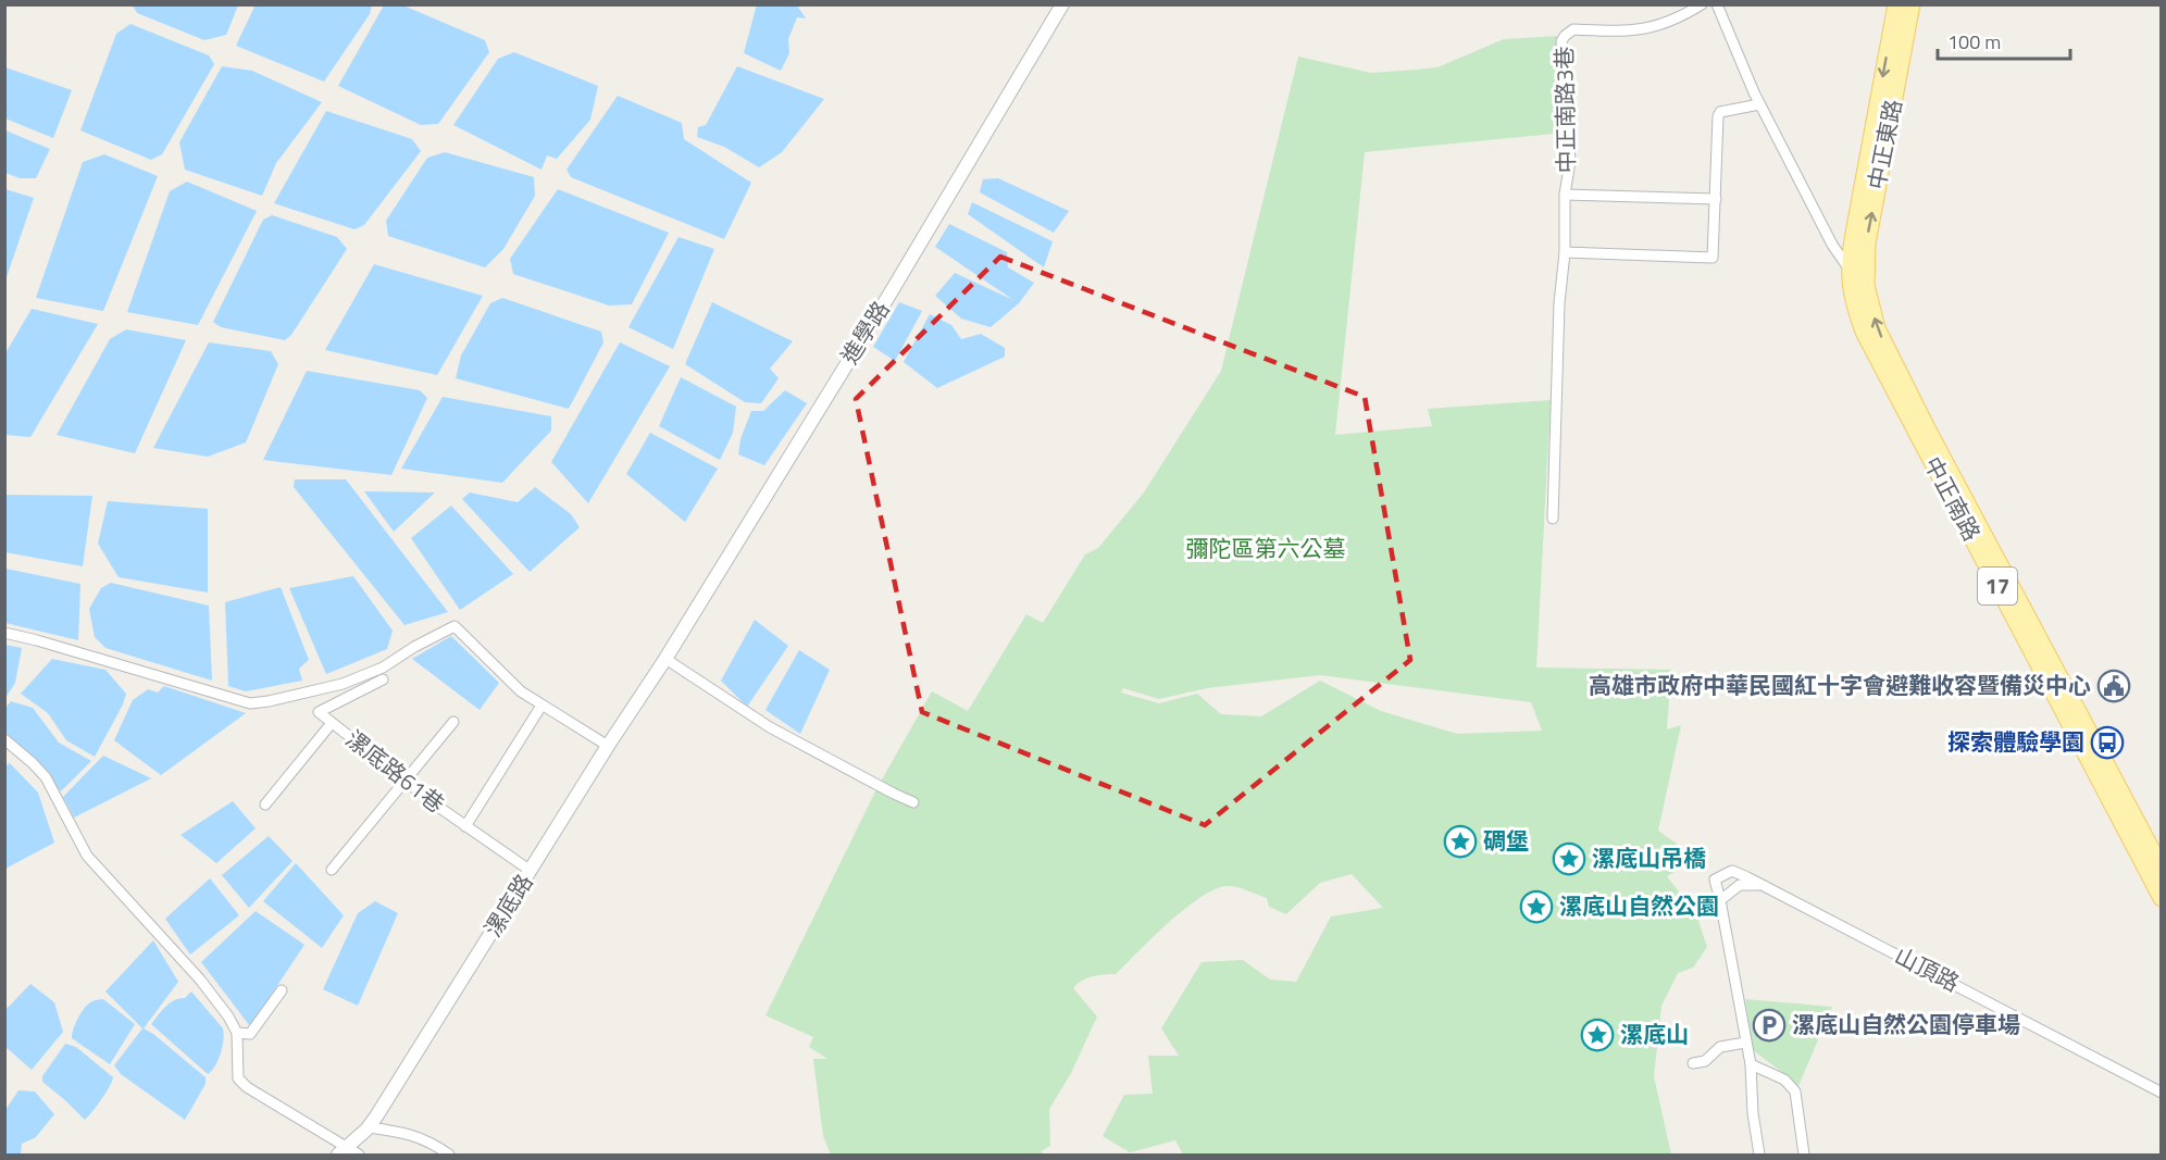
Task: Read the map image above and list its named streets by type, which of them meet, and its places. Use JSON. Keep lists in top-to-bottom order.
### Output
{
  "streets": {
    "main road": ["中正東路", "中正南路", "17"],
    "street": [
      "中正南路3巷",
      "進學路",
      "漯底路61巷",
      "漯底路",
      "山頂路"
    ]
  },
  "crossings": [
    ["中正東路", "中正南路"],
    ["進學路", "漯底路"],
    ["漯底路61巷", "漯底路"]
  ],
  "one_way": ["中正南路"],
  "parks": ["彌陀區第六公墓"],
  "places": {
    "public building": ["高雄市政府中華民國紅十字會避難收容暨備災中心"],
    "bus stop": ["探索體驗學園"],
    "place": [
      "碉堡",
      "漯底山吊橋",
      "漯底山自然公園",
      "漯底山"
    ],
    "parking": ["漯底山自然公園停車場"]
  },
  "scale_bar": "100 m"
}
